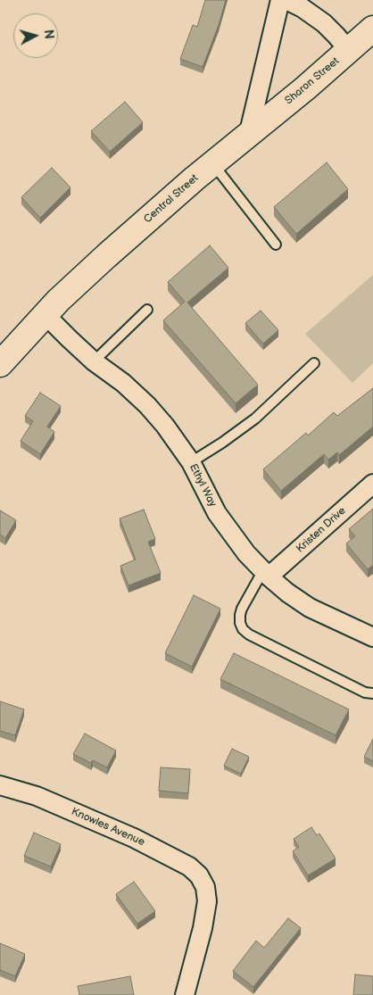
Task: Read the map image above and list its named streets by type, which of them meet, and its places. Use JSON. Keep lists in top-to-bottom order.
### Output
{
  "streets": {
    "main road": ["Sharon Street", "Central Street"],
    "street": ["Ethyl Way", "Kristen Drive", "Knowles Avenue"]
  },
  "crossings": [
    ["Sharon Street", "Central Street"],
    ["Central Street", "Ethyl Way"],
    ["Ethyl Way", "Kristen Drive"]
  ],
  "north": "right"
}
